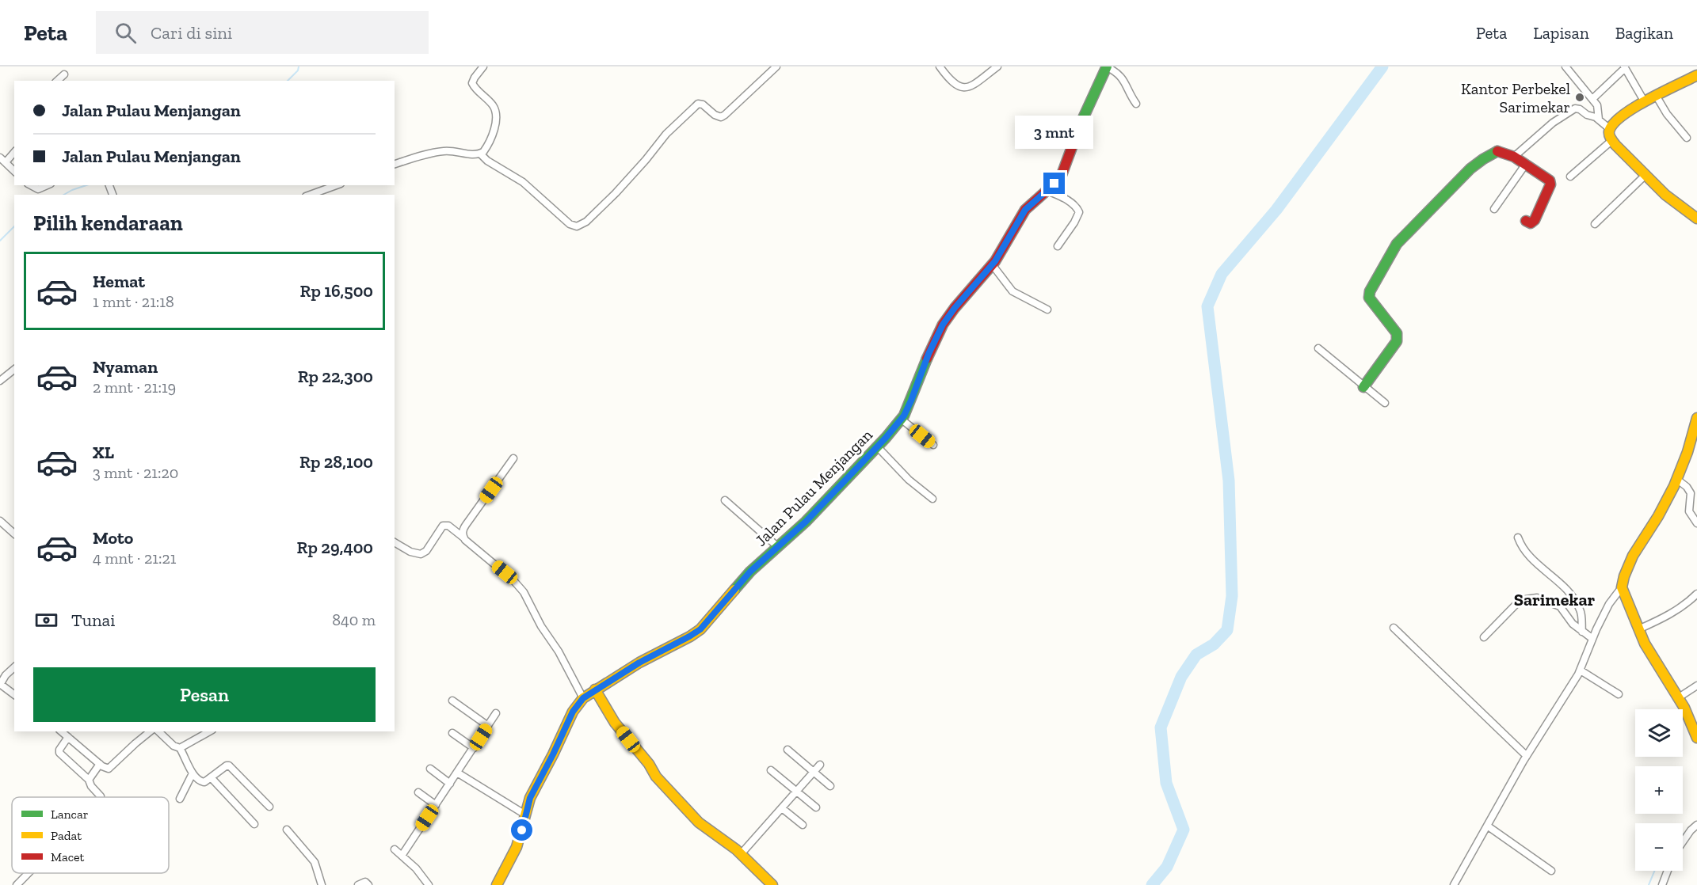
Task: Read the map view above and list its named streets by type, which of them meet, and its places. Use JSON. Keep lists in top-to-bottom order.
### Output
{
  "streets": {
    "street": ["Jalan Pulau Menjangan"]
  },
  "districts": ["Sarimekar"],
  "places": ["Kantor Perbekel Sarimekar"],
  "legend": ["Lancar", "Padat", "Macet"],
  "page": {
    "header": "Peta",
    "search": "Cari di sini",
    "nav": ["Peta", "Lapisan", "Bagikan"],
    "banner": ["Jalan Pulau Menjangan", "Jalan Pulau Menjangan"],
    "bubble": "3 mnt",
    "heading": "Pilih kendaraan",
    "list": [
      {
        "name": "Hemat",
        "note": "1 mnt · 21:18",
        "value": "Rp 16,500"
      },
      {
        "name": "Nyaman",
        "note": "2 mnt · 21:19",
        "value": "Rp 22,300"
      },
      {
        "name": "XL",
        "note": "3 mnt · 21:20",
        "value": "Rp 28,100"
      },
      {
        "name": "Moto",
        "note": "4 mnt · 21:21",
        "value": "Rp 29,400"
      }
    ],
    "pay": ["Tunai", "840 m"],
    "buttons": "Pesan",
    "map_buttons": ["+", "−"]
  }
}
